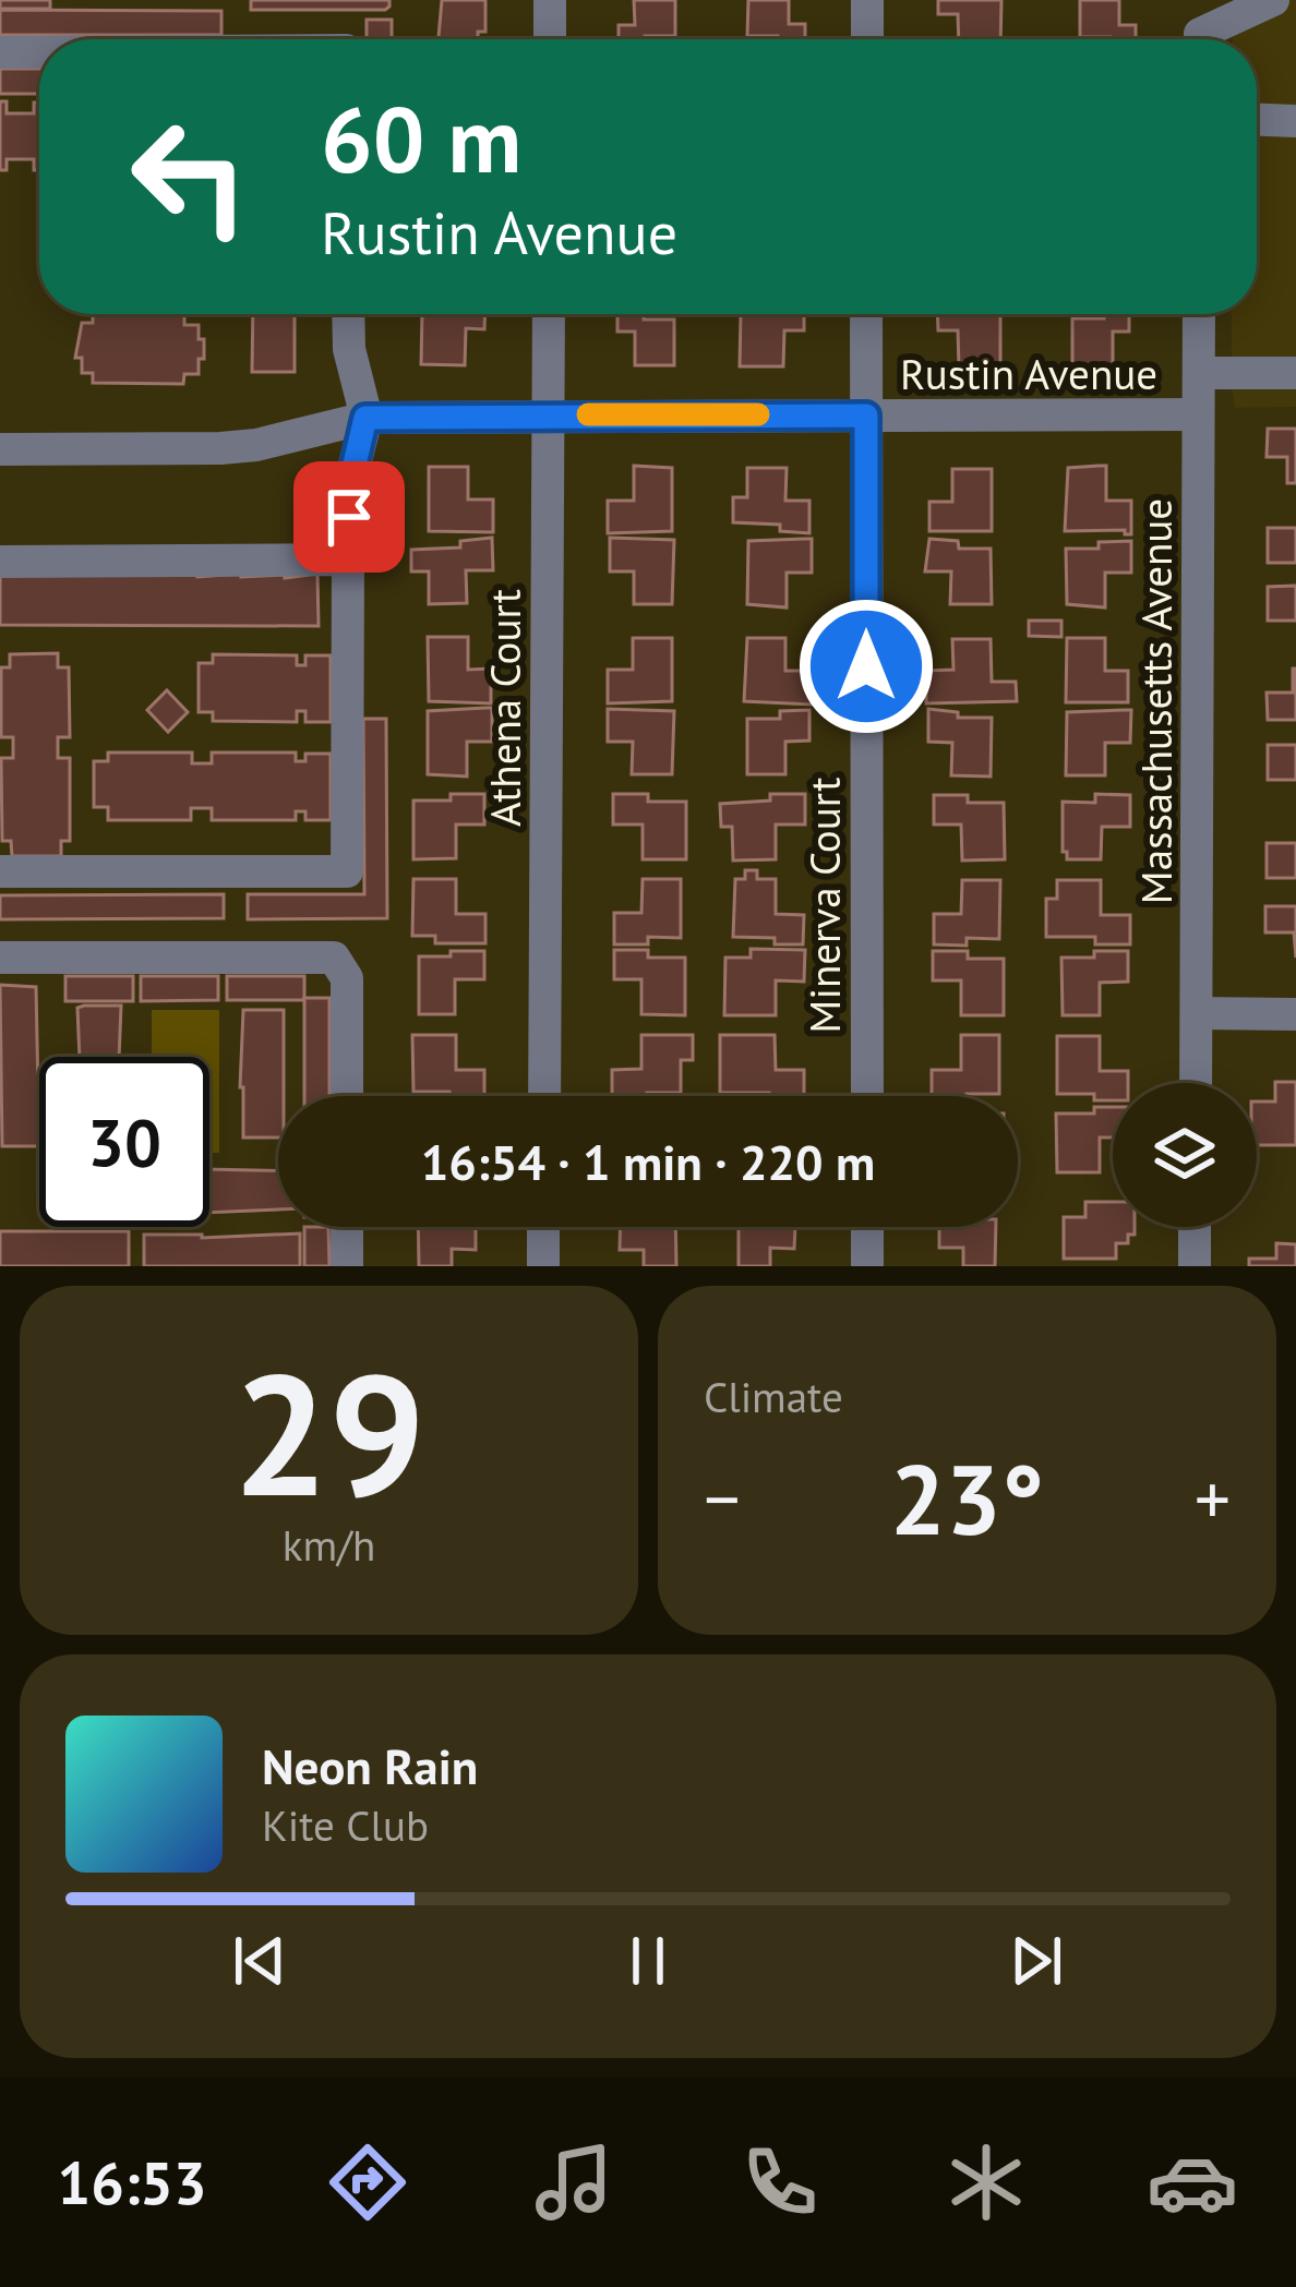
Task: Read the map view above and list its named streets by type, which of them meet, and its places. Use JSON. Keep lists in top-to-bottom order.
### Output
{
  "streets": {
    "street": [
      "Rustin Avenue",
      "Massachusetts Avenue",
      "Athena Court",
      "Minerva Court"
    ]
  },
  "crossings": [
    ["Rustin Avenue", "Massachusetts Avenue"],
    ["Rustin Avenue", "Athena Court"],
    ["Rustin Avenue", "Minerva Court"]
  ],
  "page": {
    "turn": ["60 m", "Rustin Avenue"],
    "limit": "30",
    "trip": "16:54 · 1 min · 220 m",
    "tile": [
      ["29", "km/h"],
      "Climate"
    ],
    "heat": ["−", "23°", "+"],
    "song": ["Neon Rain", "Kite Club"],
    "tabs": "16:53"
  }
}
